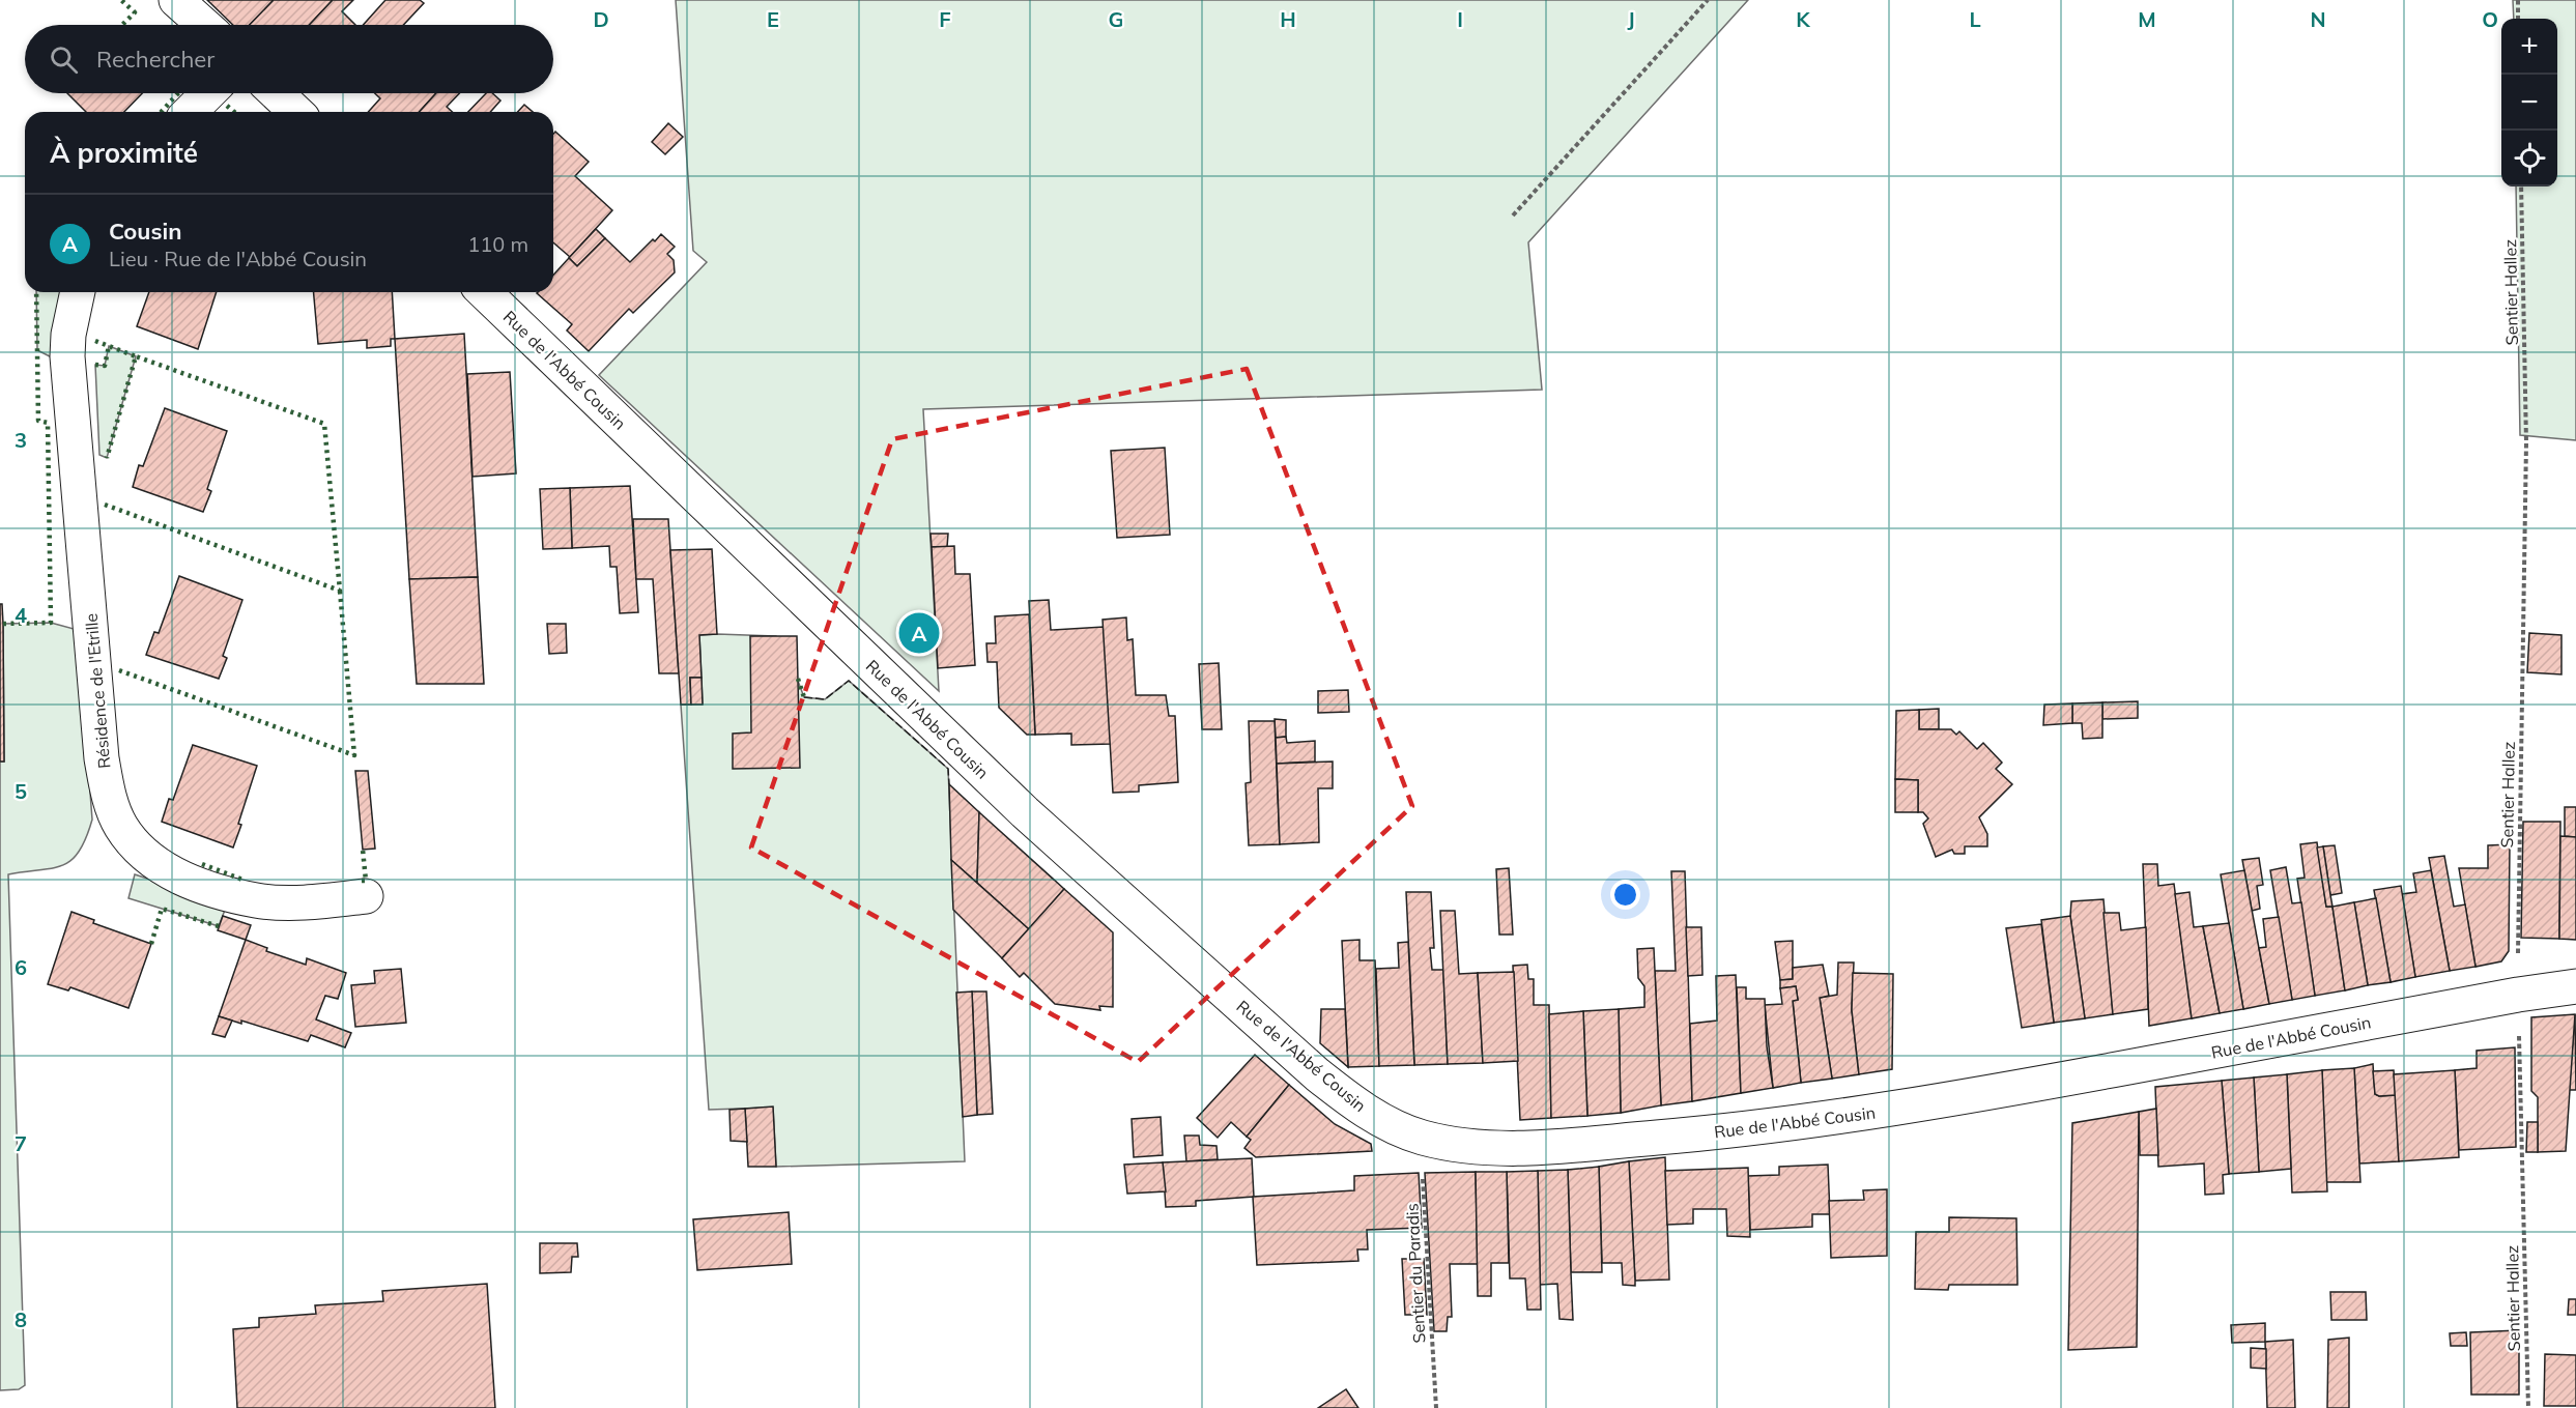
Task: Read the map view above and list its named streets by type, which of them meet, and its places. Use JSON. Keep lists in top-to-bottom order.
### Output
{
  "streets": {
    "street": ["Rue de l'Abbé Cousin", "Résidence de l'Etrille"],
    "path": ["Sentier Hallez", "Sentier du Paradis"]
  },
  "crossings": [
    ["Sentier Hallez", "Rue de l'Abbé Cousin"],
    ["Rue de l'Abbé Cousin", "Sentier du Paradis"]
  ],
  "page": {
    "map_buttons": ["+", "−"],
    "search": "Rechercher",
    "heading": "À proximité",
    "list": [
      {
        "mark": "A",
        "name": "Cousin",
        "note": "Lieu · Rue de l'Abbé Cousin",
        "value": "110 m"
      }
    ],
    "pins": "A"
  },
  "grid": {
    "columns": [
      "D",
      "E",
      "F",
      "G",
      "H",
      "I",
      "J",
      "K",
      "L",
      "M",
      "N",
      "O"
    ],
    "rows": [
      "3",
      "4",
      "5",
      "6",
      "7",
      "8"
    ]
  }
}
